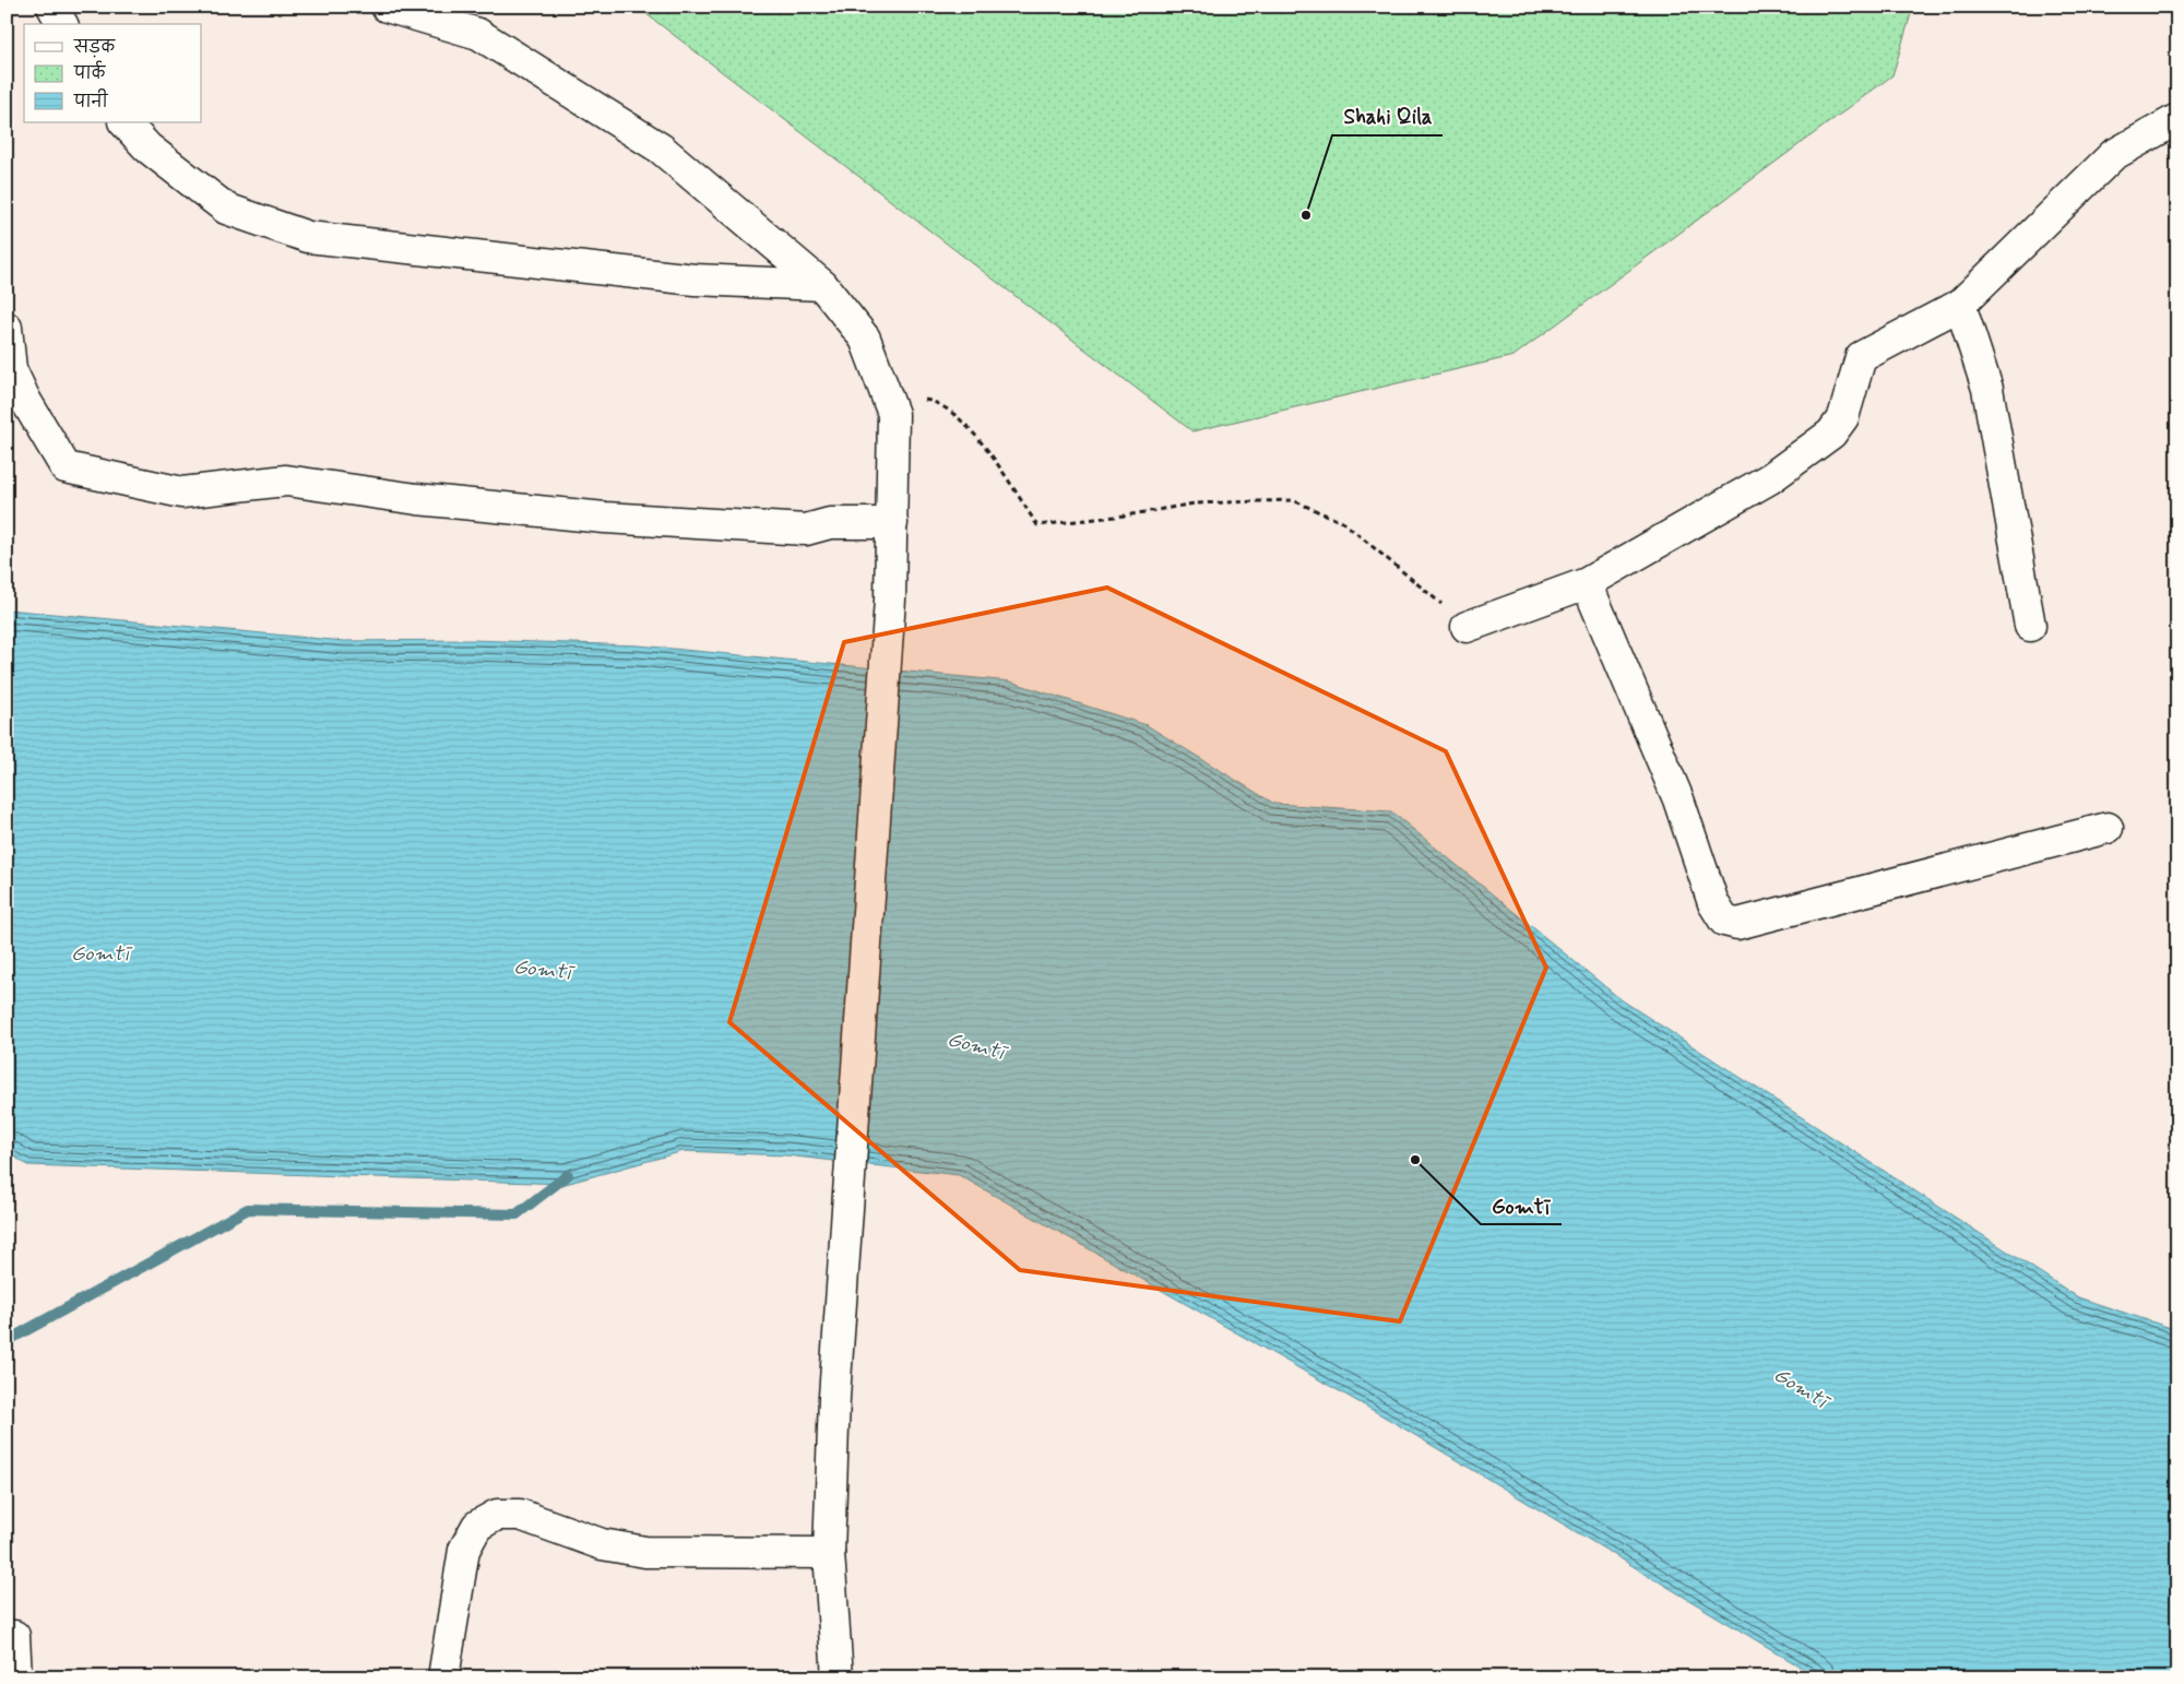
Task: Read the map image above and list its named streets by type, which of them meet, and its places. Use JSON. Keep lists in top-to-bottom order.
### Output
{
  "water": ["Gomtī"],
  "places": ["Shahi Qila", "Gomtī"],
  "legend": ["सड़क", "पार्क", "पानी"]
}
